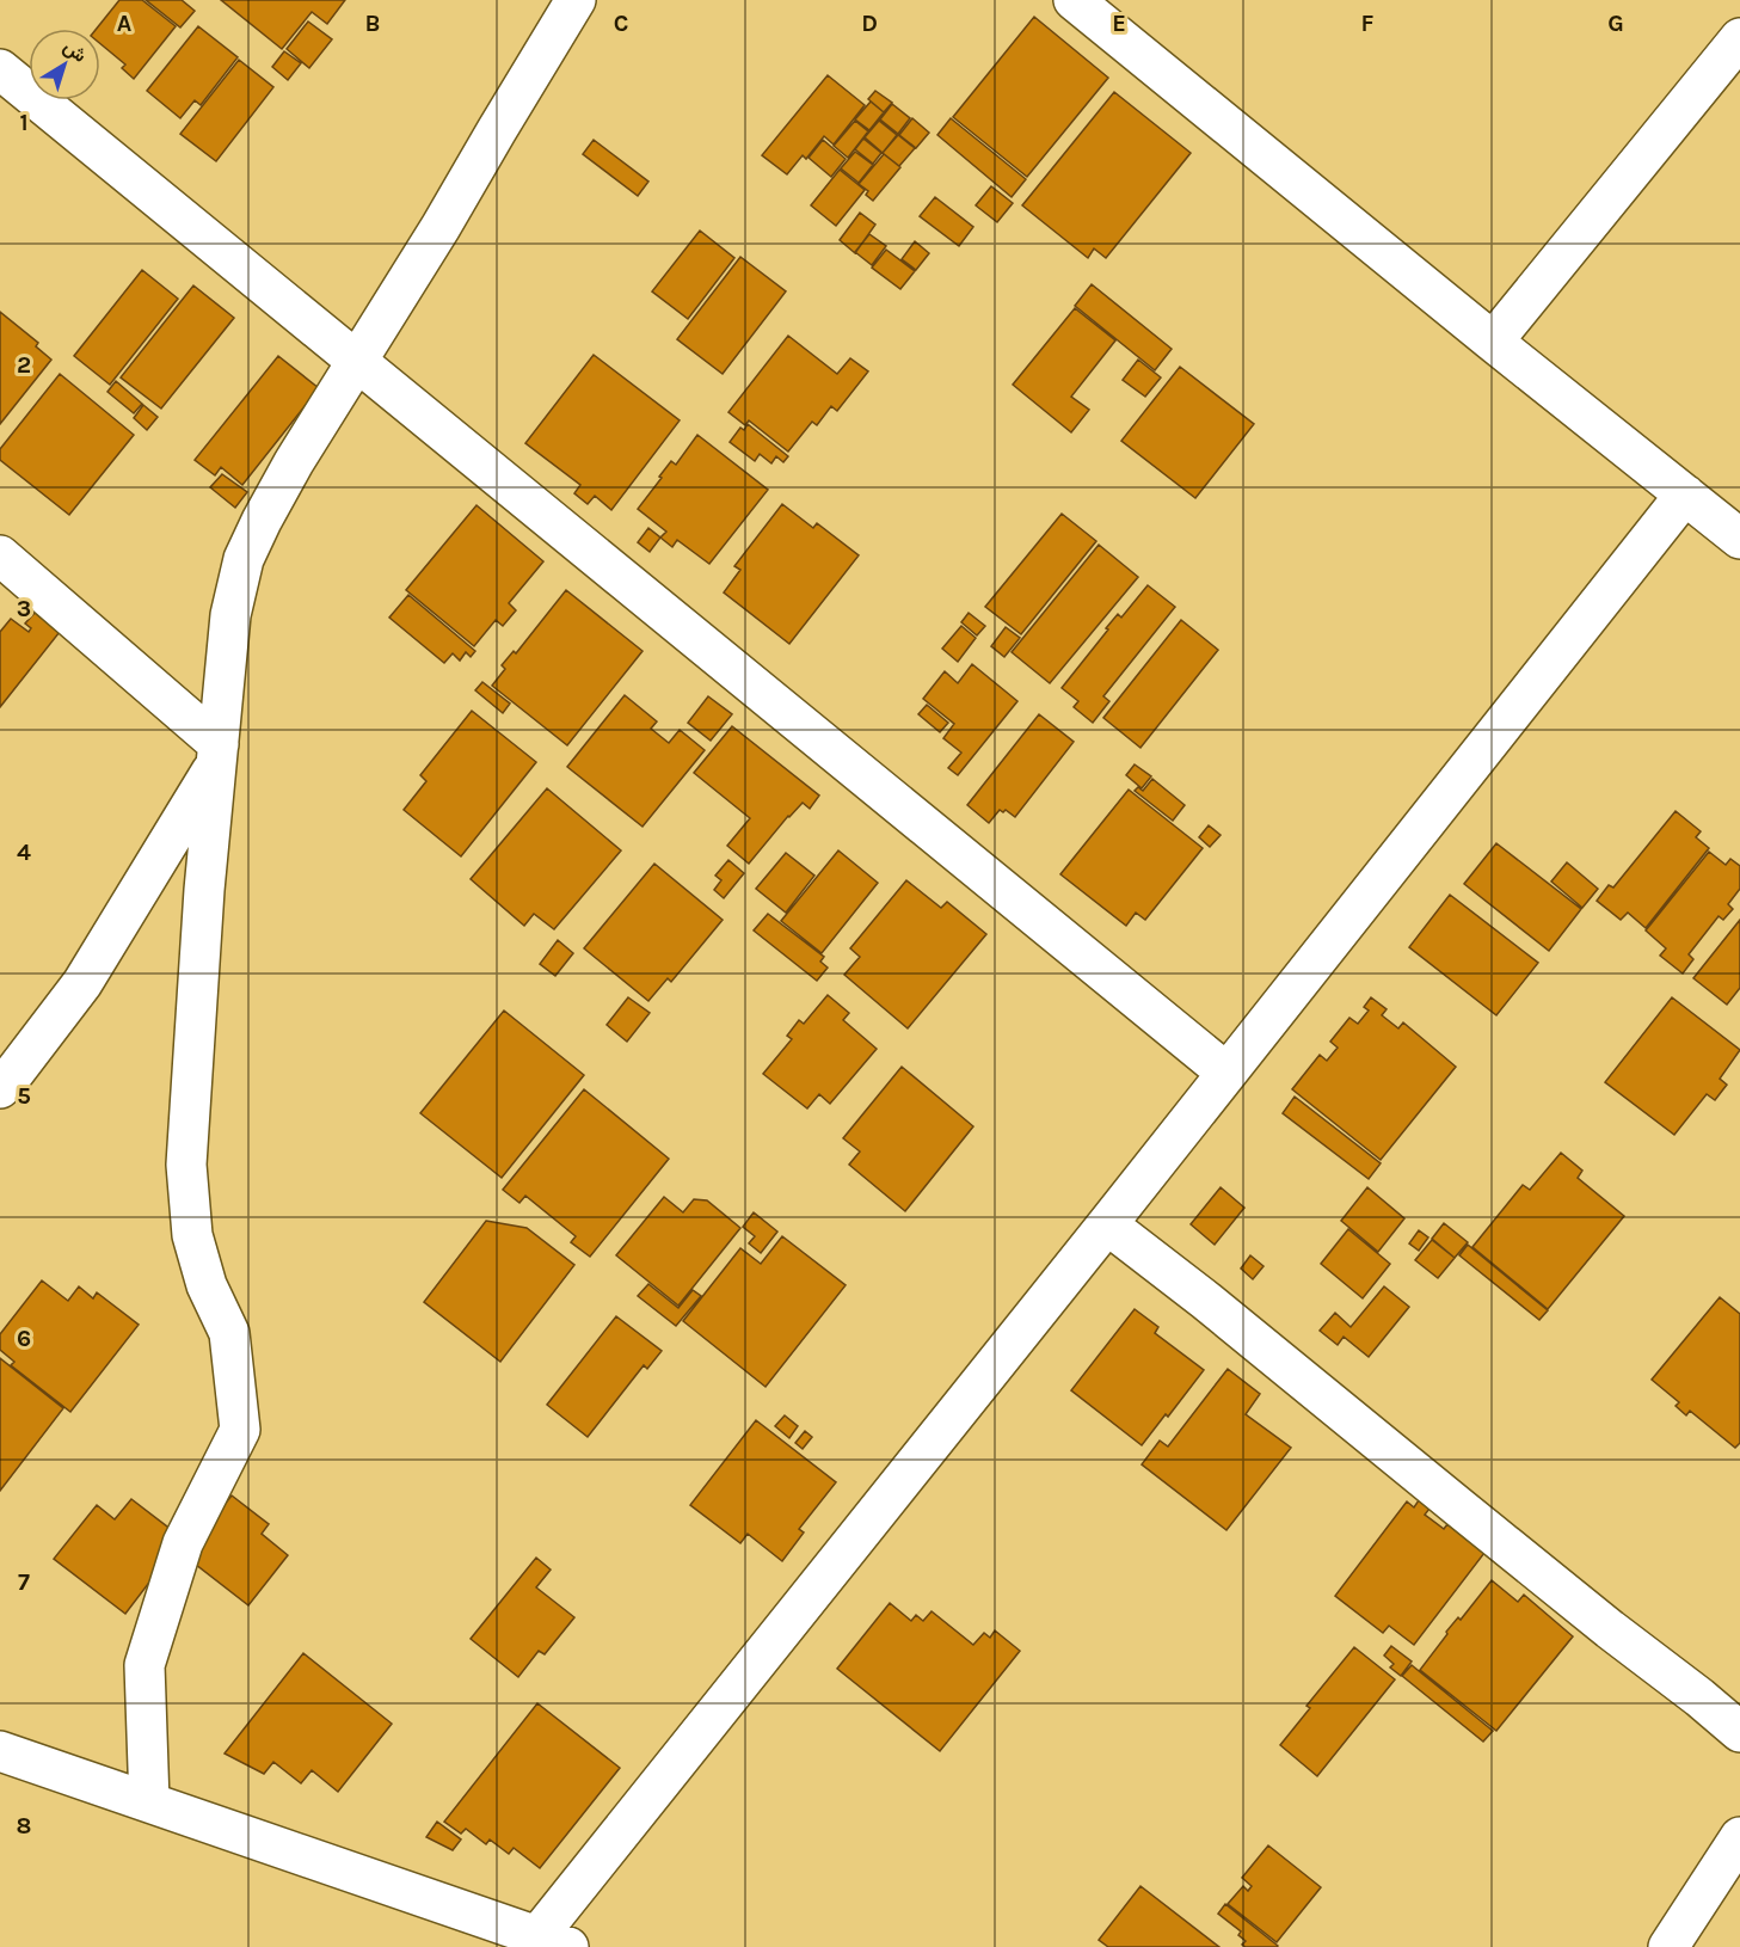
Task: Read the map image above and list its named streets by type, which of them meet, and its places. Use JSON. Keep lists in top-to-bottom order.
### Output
{
  "north": "top right",
  "grid": {
    "columns": [
      "A",
      "B",
      "C",
      "D",
      "E",
      "F",
      "G"
    ],
    "rows": [
      "1",
      "2",
      "3",
      "4",
      "5",
      "6",
      "7",
      "8"
    ]
  }
}
